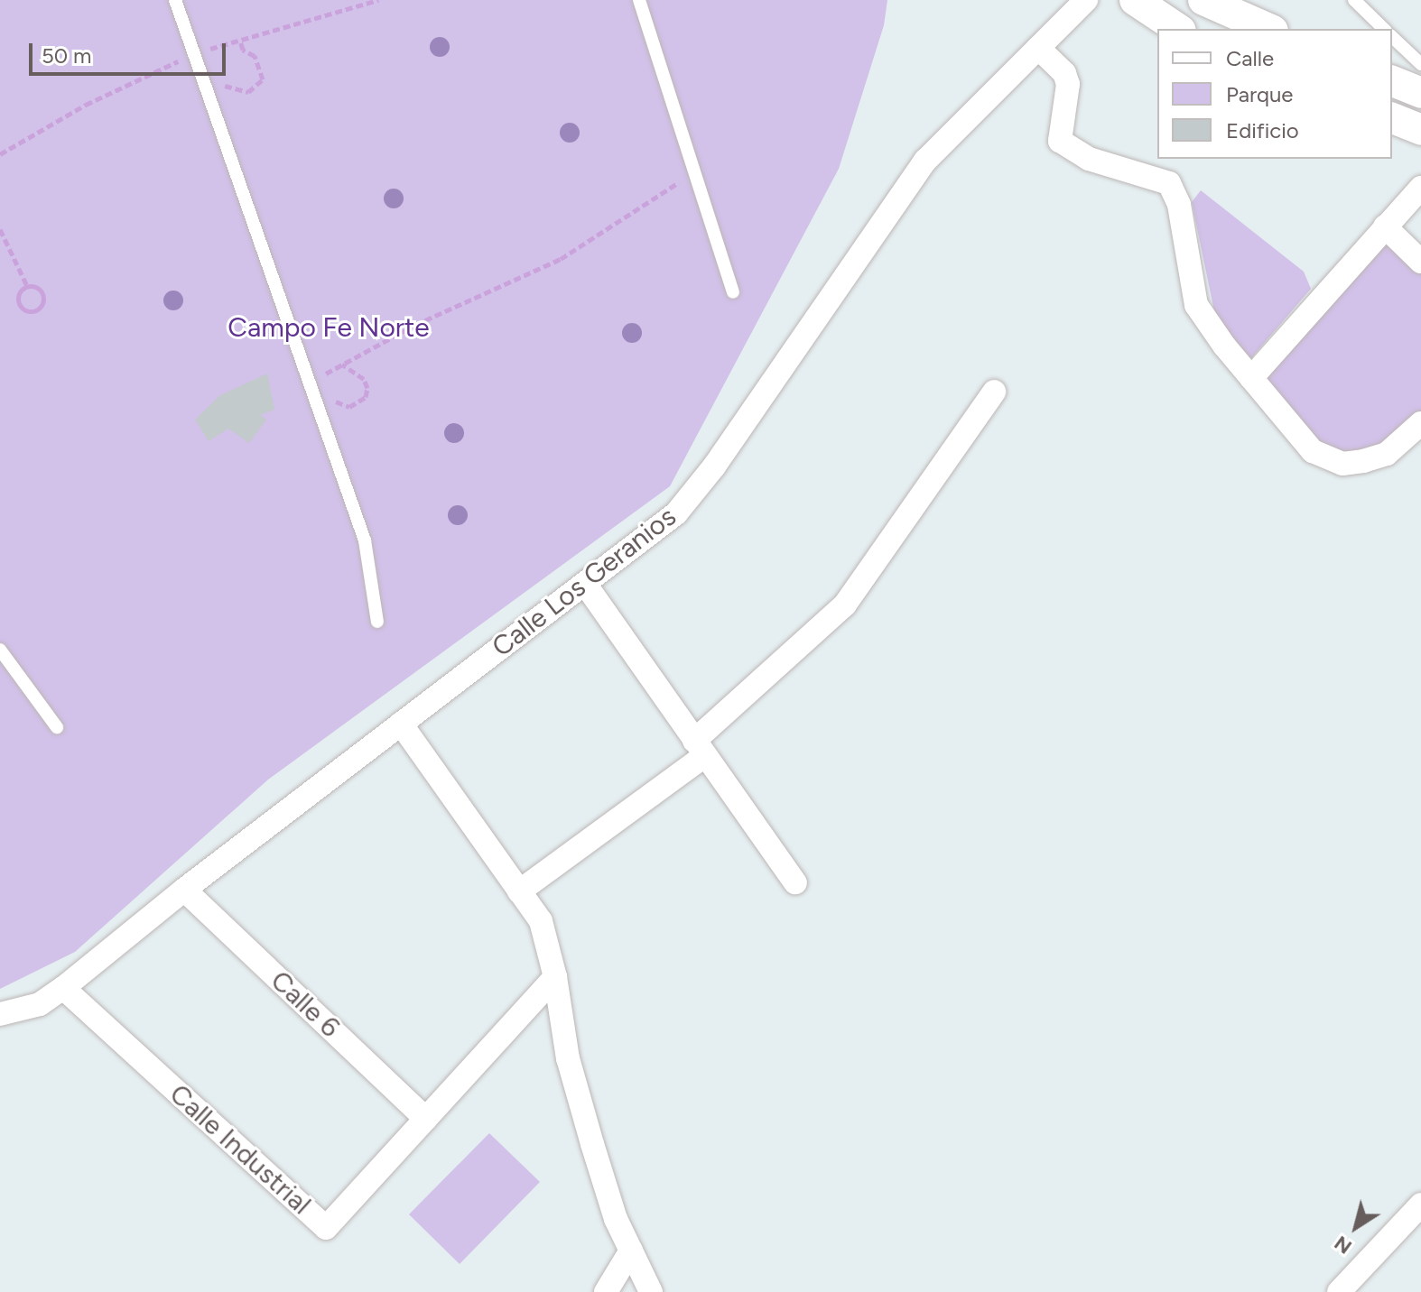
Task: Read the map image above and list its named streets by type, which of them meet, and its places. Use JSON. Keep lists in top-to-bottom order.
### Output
{
  "streets": {
    "street": ["Calle Los Geranios", "Calle 6", "Calle Industrial"]
  },
  "crossings": [
    ["Calle Los Geranios", "Calle 6"],
    ["Calle Los Geranios", "Calle Industrial"],
    ["Calle 6", "Calle Industrial"]
  ],
  "parks": ["Campo Fe Norte"],
  "legend": ["Calle", "Parque", "Edificio"],
  "scale_bar": "50 m",
  "north": "bottom left"
}
